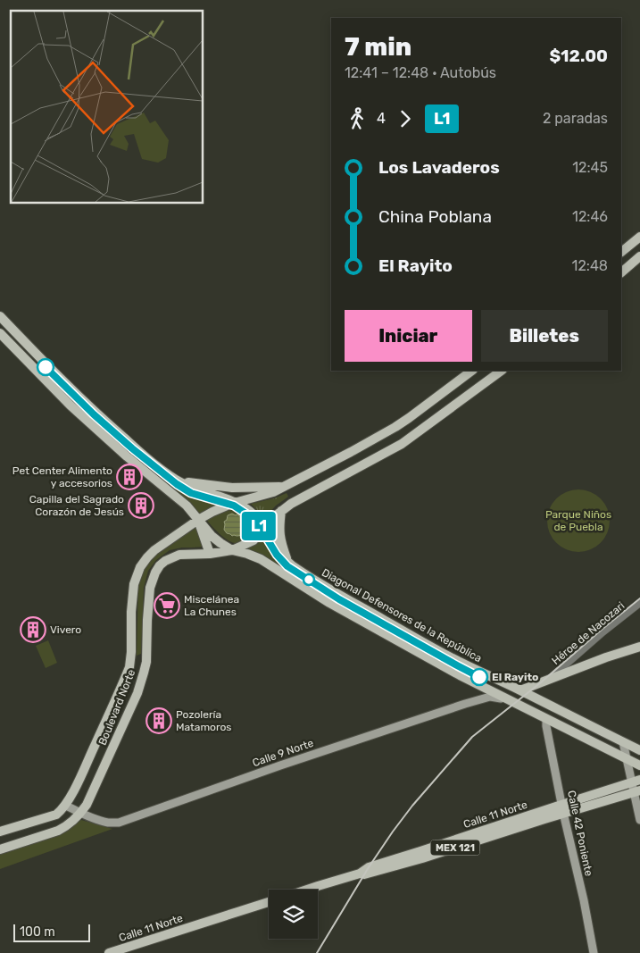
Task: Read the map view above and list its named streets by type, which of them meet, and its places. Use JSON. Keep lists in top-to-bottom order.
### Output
{
  "streets": {
    "main road": [
      "Diagonal Defensores de la República",
      "Boulevard Norte",
      "Calle 9 Norte",
      "Calle 11 Norte",
      "Calle 42 Poniente",
      "MEX 121"
    ],
    "street": ["Héroe de Nacozari"]
  },
  "crossings": [
    ["Diagonal Defensores de la República", "Boulevard Norte"],
    ["Diagonal Defensores de la República", "Calle 9 Norte"],
    ["Diagonal Defensores de la República", "Calle 42 Poniente"],
    ["Boulevard Norte", "Calle 9 Norte"],
    ["Calle 11 Norte", "Calle 42 Poniente"]
  ],
  "parks": ["Parque Niños de Puebla"],
  "places": {
    "building": [
      "Pet Center Alimento y accesorios",
      "Capilla del Sagrado Corazón de Jesús",
      "Vivero",
      "Pozolería Matamoros"
    ],
    "supermarket": ["Miscelánea La Chunes"],
    "other": ["El Rayito"]
  },
  "lines": ["bus line L1"],
  "scale_bar": "100 m",
  "page": {
    "on_map": "L1",
    "heading": ["7 min", "12:41 – 12:48 · Autobús", "$12.00"],
    "legs": ["4", "L1", "2 paradas"],
    "list": [
      {
        "name": "Los Lavaderos",
        "value": "12:45"
      },
      {
        "name": "China Poblana",
        "value": "12:46"
      },
      {
        "name": "El Rayito",
        "value": "12:48"
      }
    ],
    "buttons": ["Iniciar", "Billetes"],
    "scale": "100 m"
  }
}
